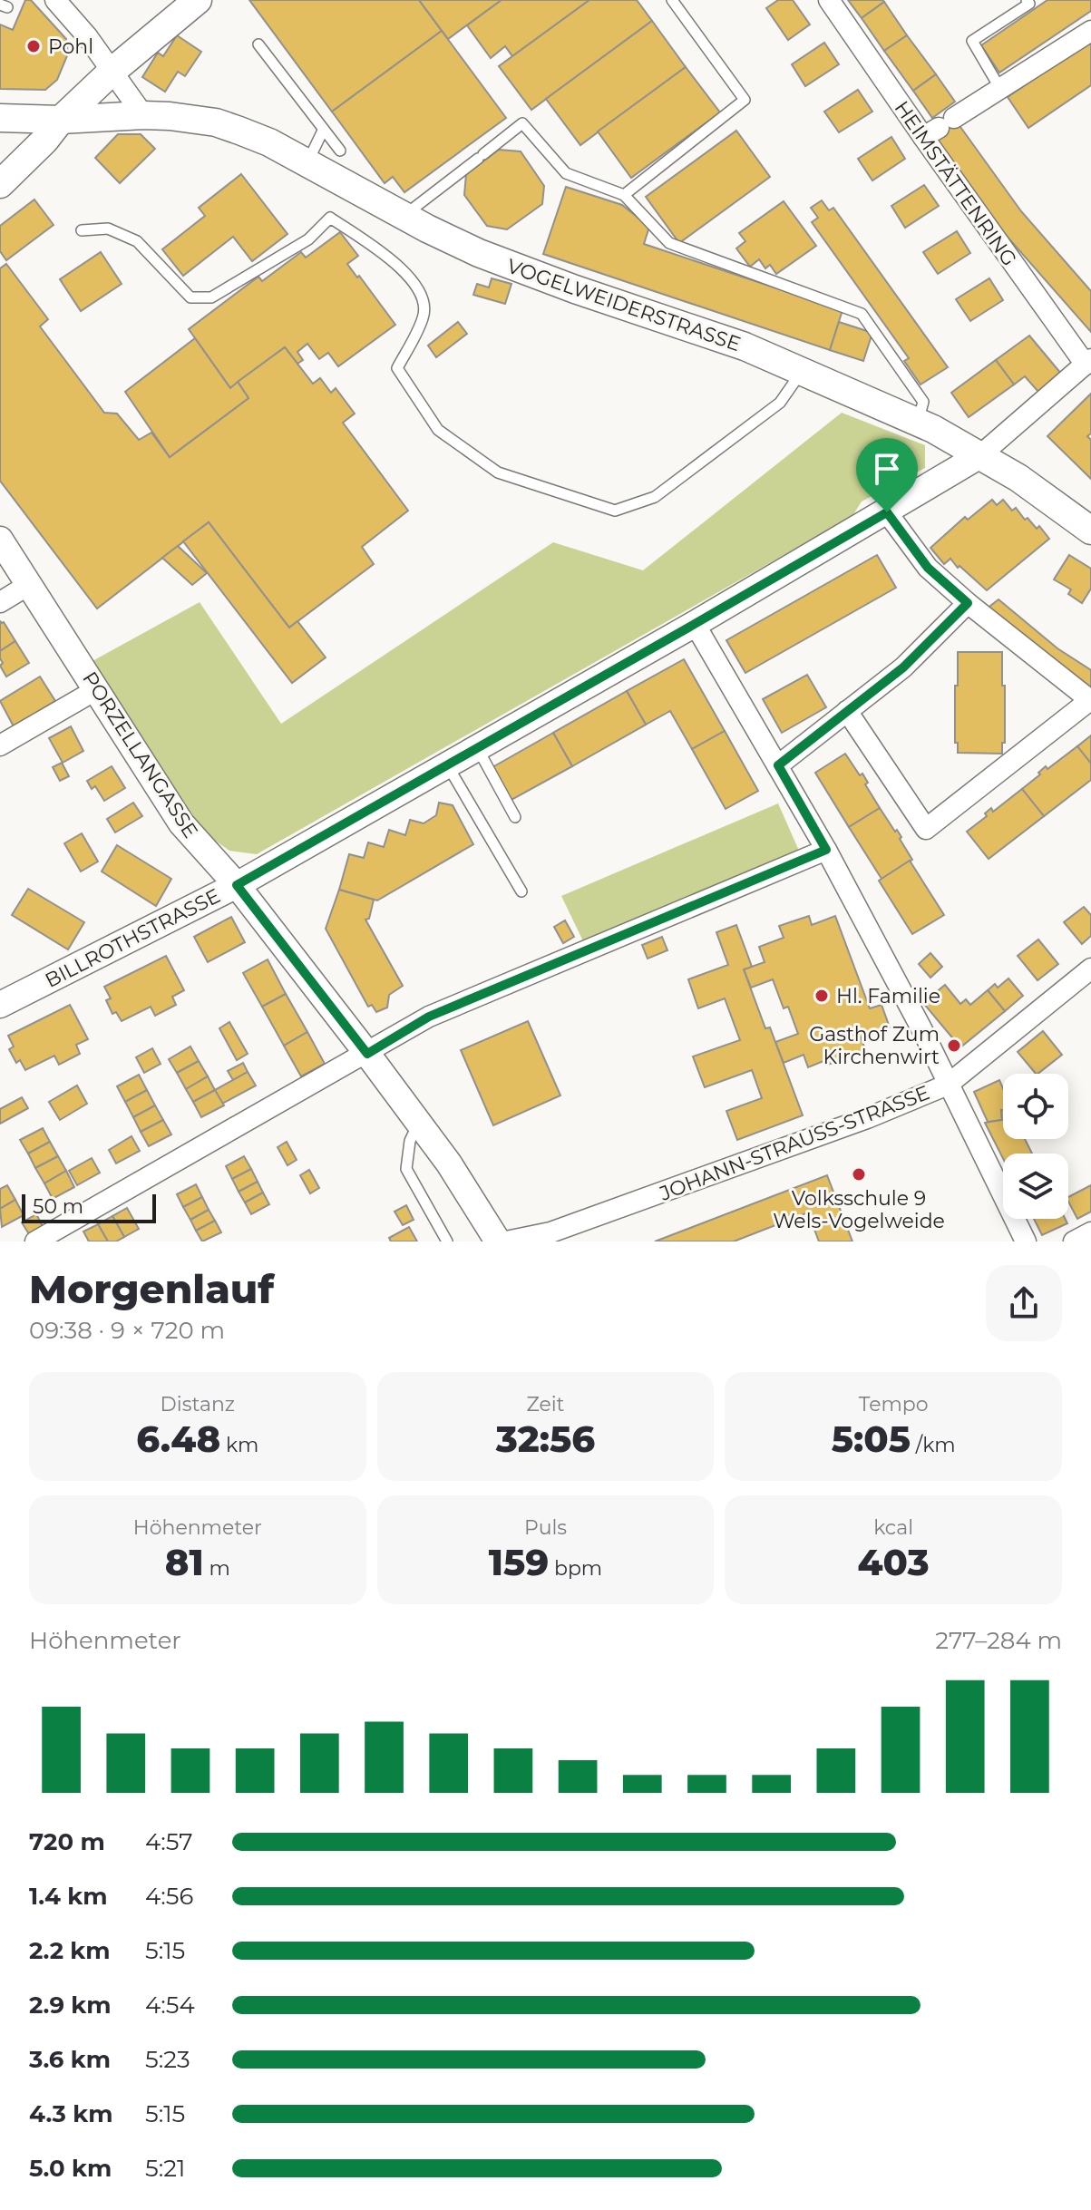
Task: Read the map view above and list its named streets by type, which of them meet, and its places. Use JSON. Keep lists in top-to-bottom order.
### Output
{
  "streets": {
    "main road": ["VOGELWEIDERSTRASSE"],
    "street": [
      "HEIMSTÄTTENRING",
      "PORZELLANGASSE",
      "BILLROTHSTRASSE",
      "JOHANN-STRAUSS-STRASSE"
    ]
  },
  "crossings": [
    ["HEIMSTÄTTENRING", "VOGELWEIDERSTRASSE"],
    ["HEIMSTÄTTENRING", "BILLROTHSTRASSE"],
    ["VOGELWEIDERSTRASSE", "BILLROTHSTRASSE"],
    ["PORZELLANGASSE", "BILLROTHSTRASSE"]
  ],
  "places": [
    "Pohl",
    "Hl. Familie",
    "Gasthof Zum Kirchenwirt",
    "Volksschule 9 Wels-Vogelweide"
  ],
  "scale_bar": "50 m",
  "page": {
    "scale": "50 m",
    "heading": ["Morgenlauf", "09:38 · 9 × 720 m"],
    "stats": [
      ["Distanz", "6.48 km"],
      ["Zeit", "32:56"],
      ["Tempo", "5:05 /km"],
      ["Höhenmeter", "81 m"],
      ["Puls", "159 bpm"],
      ["kcal", "403"]
    ],
    "chart": ["Höhenmeter", "277–284 m"],
    "list": [
      {
        "name": "720 m",
        "note": "4:57"
      },
      {
        "name": "1.4 km",
        "note": "4:56"
      },
      {
        "name": "2.2 km",
        "note": "5:15"
      },
      {
        "name": "2.9 km",
        "note": "4:54"
      },
      {
        "name": "3.6 km",
        "note": "5:23"
      },
      {
        "name": "4.3 km",
        "note": "5:15"
      },
      {
        "name": "5.0 km",
        "note": "5:21"
      }
    ]
  }
}
